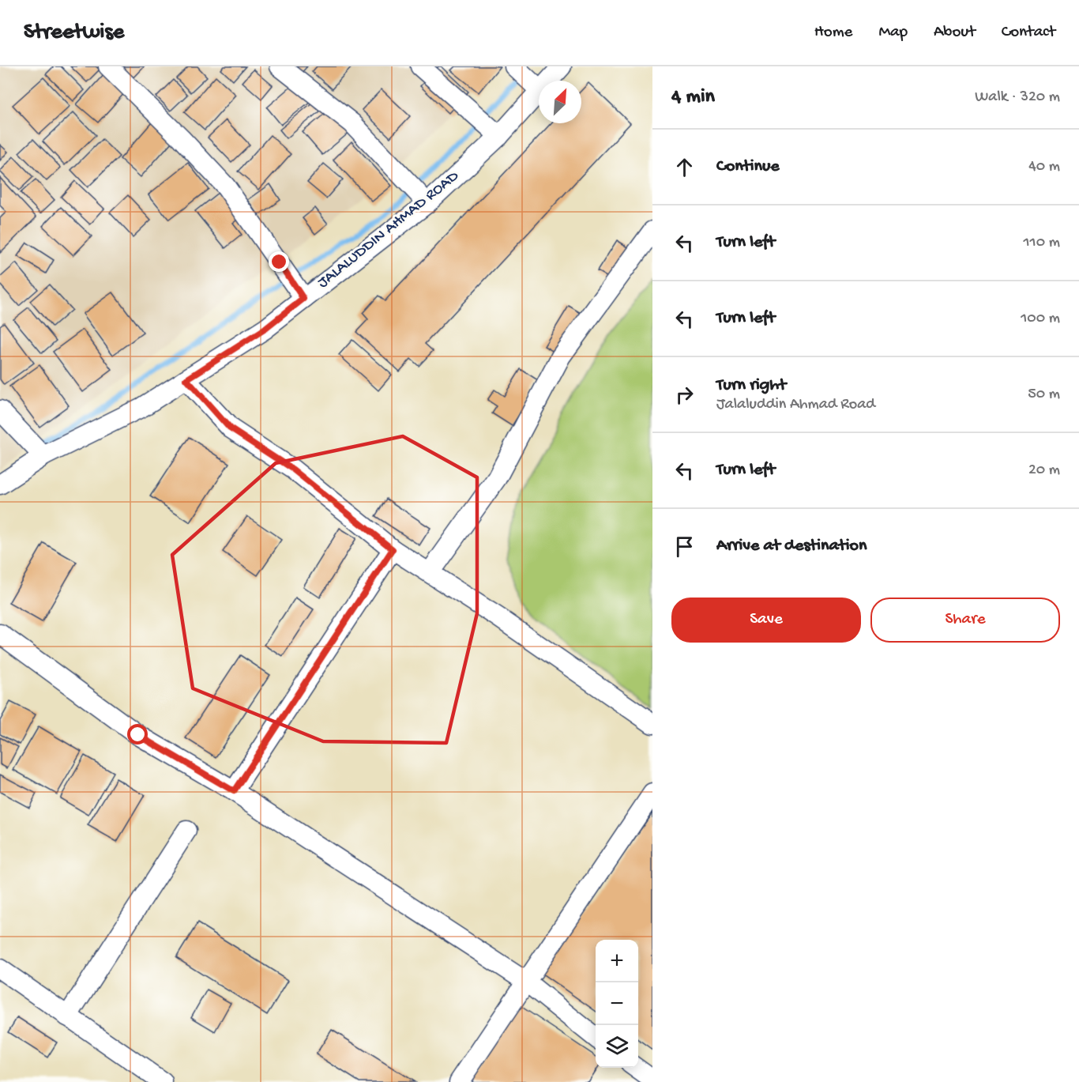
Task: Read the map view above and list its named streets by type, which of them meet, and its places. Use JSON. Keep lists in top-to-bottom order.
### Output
{
  "streets": {
    "street": ["JALALUDDIN AHMAD ROAD"]
  },
  "north": "top right",
  "page": {
    "header": "Streetwise",
    "nav": [
      "Home",
      "Map",
      "About",
      "Contact"
    ],
    "heading": ["4 min", "Walk · 320 m"],
    "list": [
      ["Continue", "40 m"],
      ["Turn left", "110 m"],
      ["Turn left", "100 m"],
      ["Turn right", "Jalaluddin Ahmad Road", "50 m"],
      ["Turn left", "20 m"],
      "Arrive at destination"
    ],
    "buttons": ["Save", "Share"],
    "map_buttons": ["+", "−"]
  }
}
